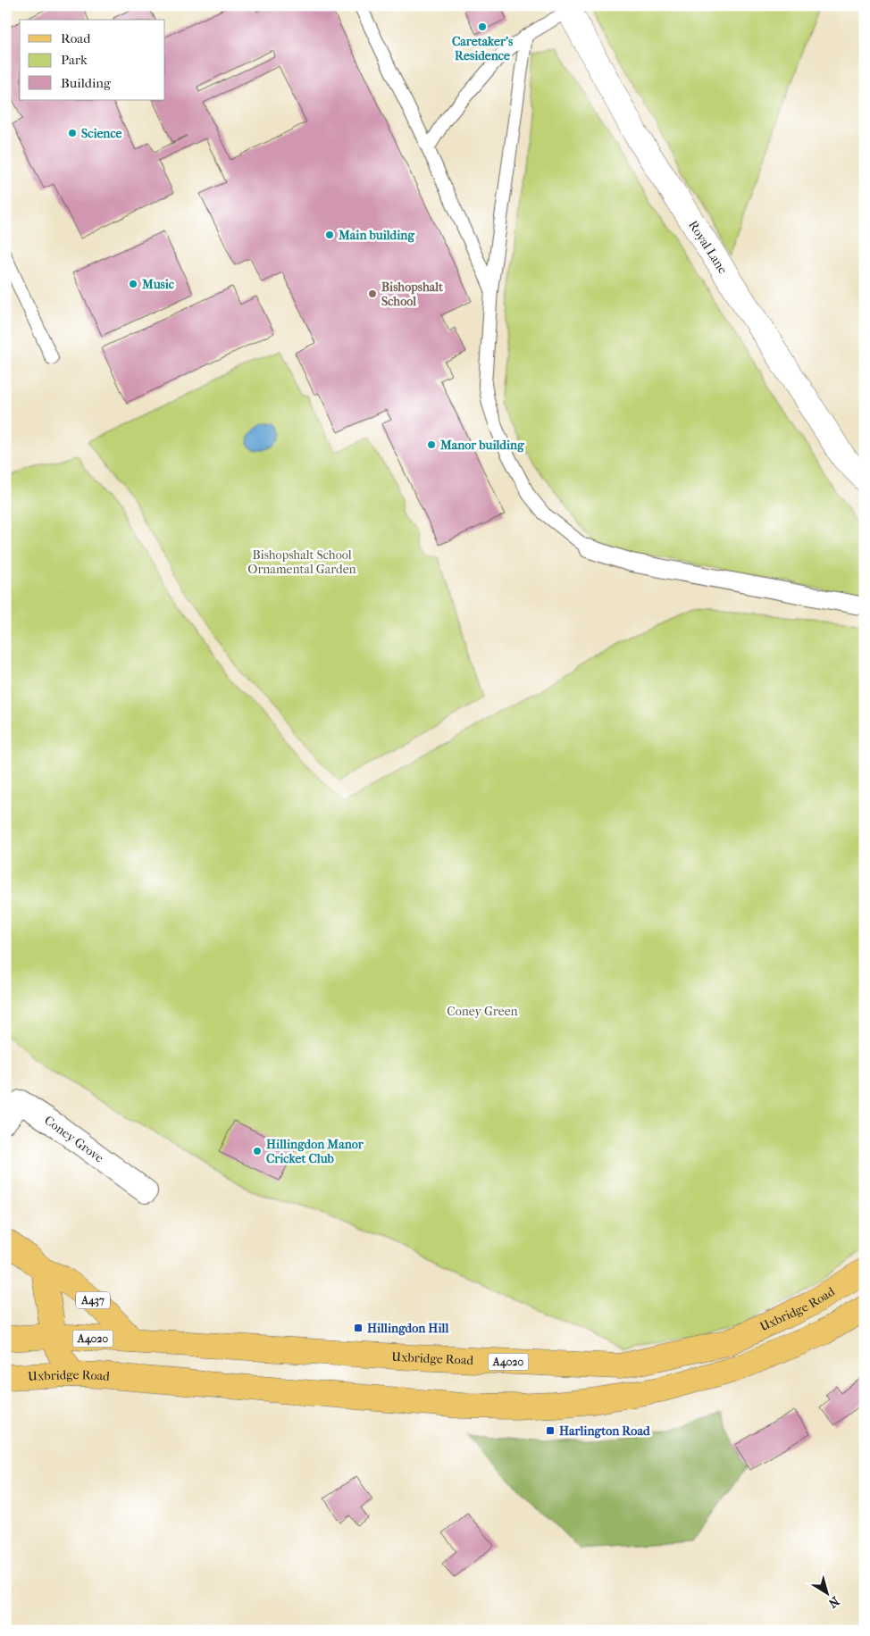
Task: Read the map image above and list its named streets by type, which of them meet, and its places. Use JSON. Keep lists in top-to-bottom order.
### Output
{
  "streets": {
    "main road": ["A437", "Uxbridge Road", "A4020"],
    "street": ["Royal Lane", "Coney Grove"]
  },
  "crossings": [
    ["A437", "Uxbridge Road"]
  ],
  "parks": ["Bishopshalt School Ornamental Garden", "Coney Green"],
  "places": {
    "other": [
      "Caretaker's Residence",
      "Science",
      "Main building",
      "Music",
      "Bishopshalt School",
      "Manor building",
      "Hillingdon Manor Cricket Club"
    ],
    "transit": ["Hillingdon Hill", "Harlington Road"]
  },
  "legend": ["Road", "Park", "Building"],
  "north": "bottom right"
}
